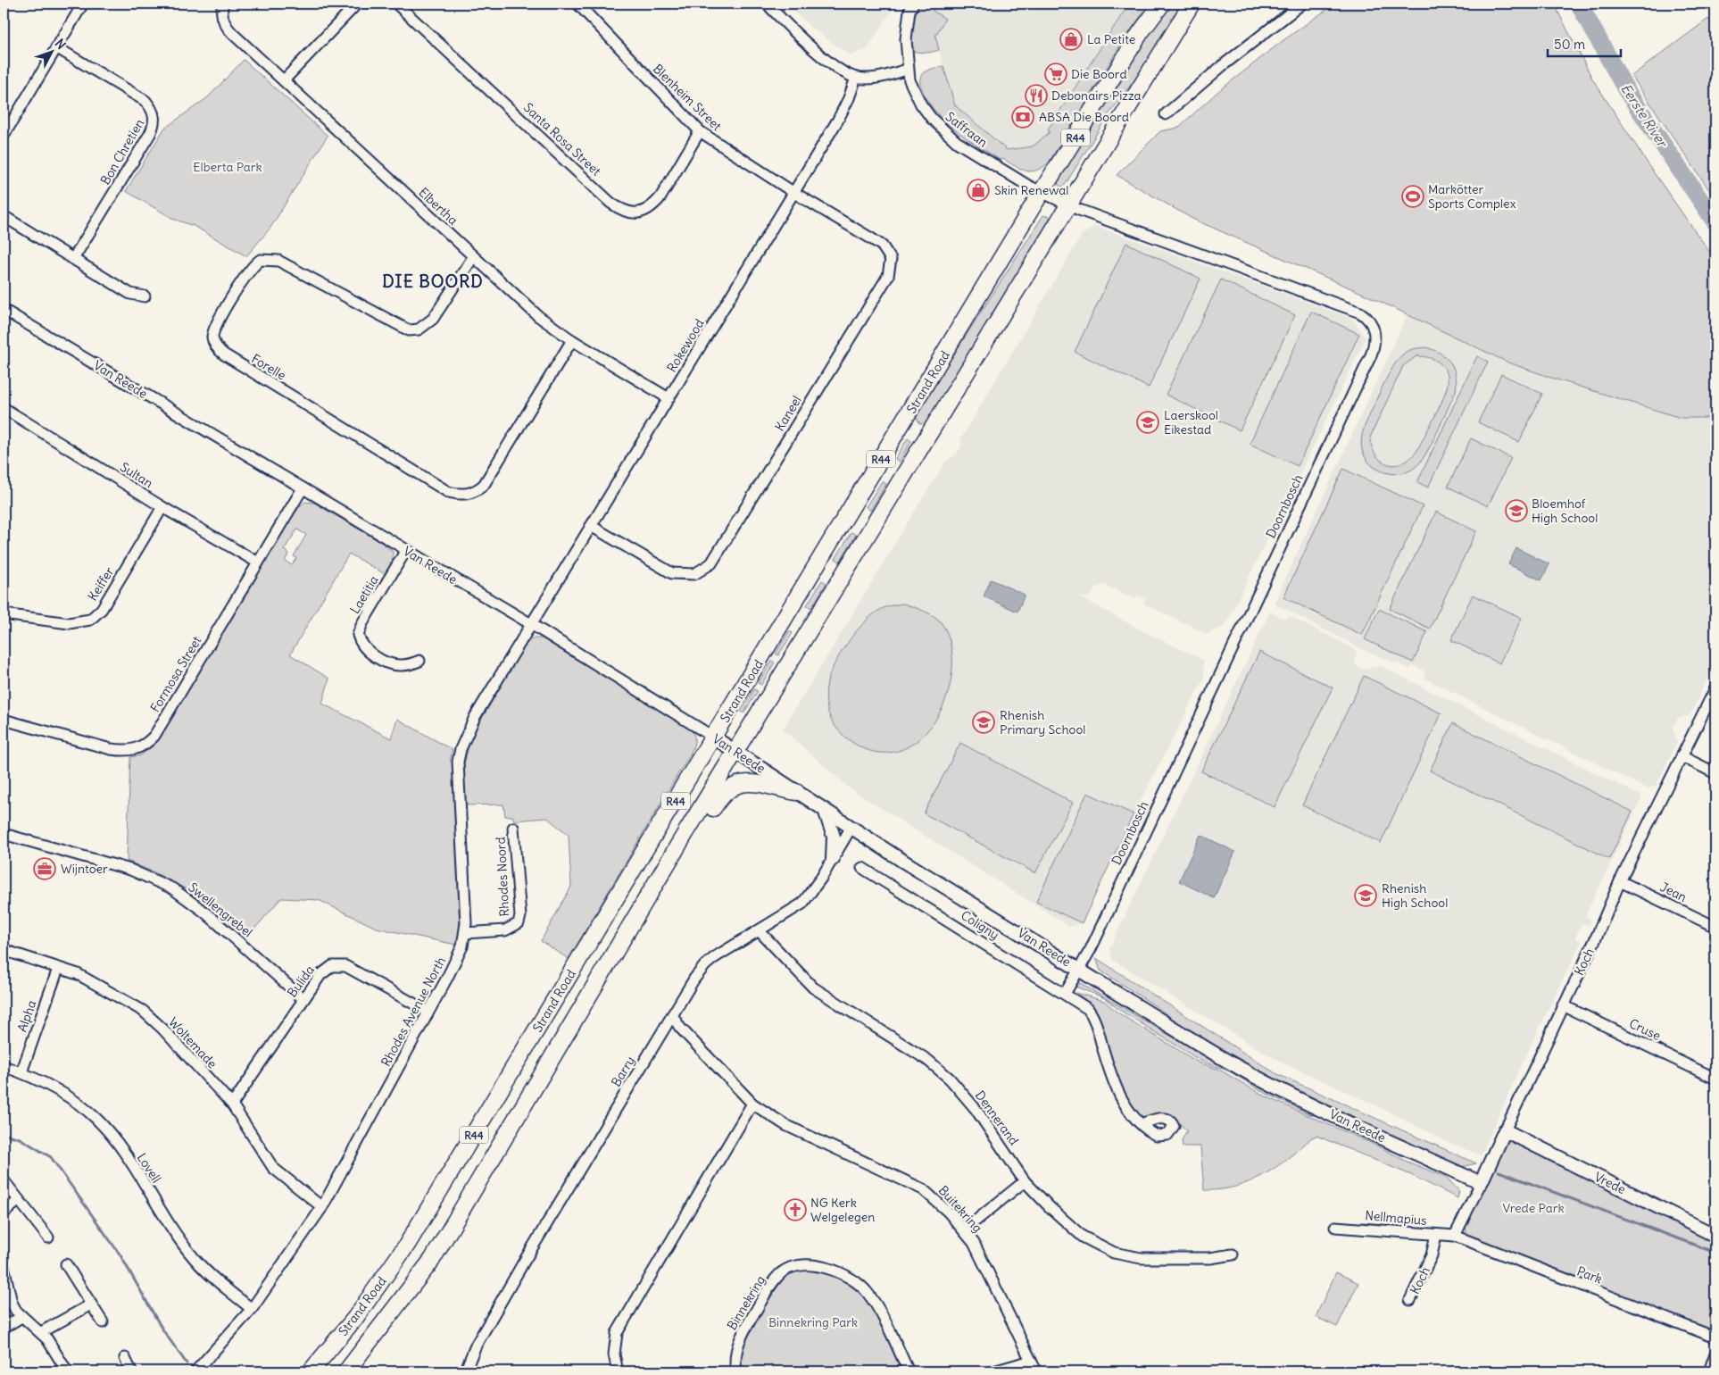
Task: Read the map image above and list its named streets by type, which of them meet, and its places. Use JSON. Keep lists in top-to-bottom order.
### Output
{
  "streets": {
    "main road": ["R44", "Strand Road"],
    "street": [
      "Blenheim Street",
      "Saffraan",
      "Santa Rosa Street",
      "Bon Chretien",
      "Elbertha",
      "Rokewood",
      "Forelle",
      "Van Reede",
      "Kaneel",
      "Sultan",
      "Doornbosch",
      "Keiffer",
      "Laetitia",
      "Formosa Street",
      "Rhodes Noord",
      "Jean",
      "Swellengrebel",
      "Coligny",
      "Koch",
      "Bulida",
      "Rhodes Avenue North",
      "Alpha",
      "Cruse",
      "Woltemade",
      "Barry",
      "Dennerand",
      "Lovell",
      "Vrede",
      "Buitekring",
      "Nellmapius",
      "Park",
      "Binnekring"
    ]
  },
  "crossings": [
    ["Blenheim Street", "Santa Rosa Street"],
    ["Blenheim Street", "Rokewood"],
    ["Blenheim Street", "Kaneel"],
    ["Saffraan", "R44"],
    ["Saffraan", "Strand Road"],
    ["Saffraan", "Doornbosch"],
    ["R44", "Van Reede"],
    ["R44", "Doornbosch"],
    ["Elbertha", "Rokewood"],
    ["Elbertha", "Forelle"],
    ["Rokewood", "Van Reede"],
    ["Rokewood", "Kaneel"],
    ["Rokewood", "Rhodes Avenue North"],
    ["Van Reede", "Strand Road"],
    ["Van Reede", "Doornbosch"],
    ["Van Reede", "Laetitia"],
    ["Van Reede", "Formosa Street"],
    ["Van Reede", "Koch"],
    ["Van Reede", "Rhodes Avenue North"],
    ["Van Reede", "Barry"],
    ["Sultan", "Keiffer"],
    ["Sultan", "Formosa Street"],
    ["Doornbosch", "Coligny"],
    ["Rhodes Noord", "Rhodes Avenue North"],
    ["Jean", "Koch"],
    ["Swellengrebel", "Bulida"],
    ["Koch", "Cruse"],
    ["Koch", "Vrede"],
    ["Koch", "Nellmapius"],
    ["Koch", "Park"],
    ["Bulida", "Rhodes Avenue North"],
    ["Bulida", "Woltemade"],
    ["Rhodes Avenue North", "Woltemade"],
    ["Rhodes Avenue North", "Lovell"],
    ["Alpha", "Woltemade"],
    ["Alpha", "Lovell"],
    ["Barry", "Dennerand"],
    ["Barry", "Buitekring"],
    ["Nellmapius", "Park"]
  ],
  "districts": ["DIE BOORD"],
  "water": ["Eerste River"],
  "parks": ["Elberta Park", "Vrede Park", "Binnekring Park"],
  "places": {
    "shop": ["La Petite", "Skin Renewal"],
    "supermarket": ["Die Boord"],
    "restaurant": ["Debonairs Pizza"],
    "bank": ["ABSA Die Boord"],
    "sports": ["Markötter Sports Complex"],
    "school or university": [
      "Laerskool Eikestad",
      "Bloemhof High School",
      "Rhenish Primary School",
      "Rhenish High School"
    ],
    "office": ["Wijntoer"],
    "church": ["NG Kerk Welgelegen"]
  },
  "scale_bar": "50 m",
  "north": "top right"
}
